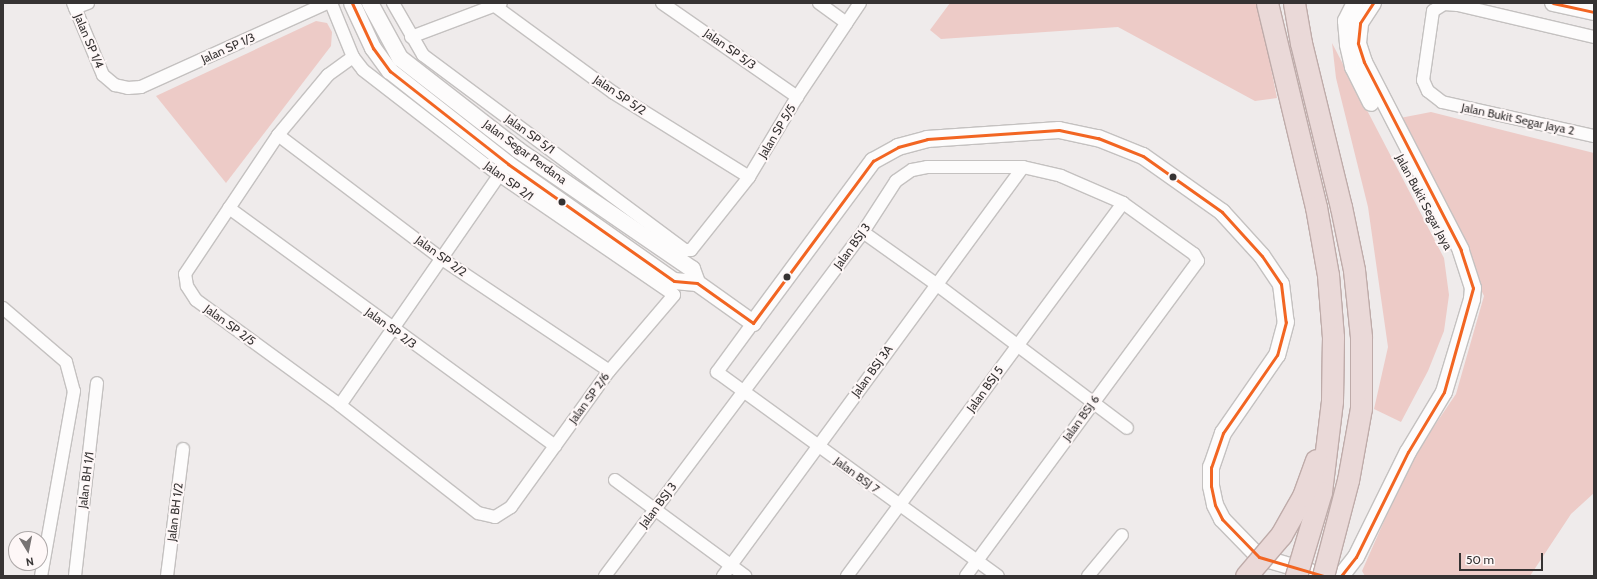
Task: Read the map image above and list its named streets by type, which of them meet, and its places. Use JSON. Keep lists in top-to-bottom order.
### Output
{
  "streets": {
    "street": [
      "Jalan SP 1/4",
      "Jalan SP 1/3",
      "Jalan SP 5/3",
      "Jalan SP 5/2",
      "Jalan Bukit Segar Jaya 2",
      "Jalan SP 5/5",
      "Jalan SP 5/1",
      "Jalan Segar Perdana",
      "Jalan SP 2/1",
      "Jalan Bukit Segar Jaya",
      "Jalan BSJ 3",
      "Jalan SP 2/2",
      "Jalan SP 2/5",
      "Jalan SP 2/3",
      "Jalan BSJ 3A",
      "Jalan BSJ 5",
      "Jalan SP 2/6",
      "Jalan BSJ 6",
      "Jalan BSJ 7",
      "Jalan BH 1/1",
      "Jalan BH 1/2"
    ]
  },
  "crossings": [
    ["Jalan SP 1/4", "Jalan SP 1/3"],
    ["Jalan SP 5/3", "Jalan SP 5/5"],
    ["Jalan SP 5/2", "Jalan SP 5/5"],
    ["Jalan SP 5/5", "Jalan SP 5/1"],
    ["Jalan Segar Perdana", "Jalan SP 2/1"],
    ["Jalan Segar Perdana", "Jalan BSJ 7"],
    ["Jalan SP 2/1", "Jalan SP 2/5"],
    ["Jalan SP 2/1", "Jalan SP 2/6"],
    ["Jalan BSJ 3", "Jalan BSJ 3A"],
    ["Jalan BSJ 3", "Jalan BSJ 5"],
    ["Jalan BSJ 3", "Jalan BSJ 6"],
    ["Jalan BSJ 3", "Jalan BSJ 7"],
    ["Jalan SP 2/2", "Jalan SP 2/5"],
    ["Jalan SP 2/2", "Jalan SP 2/6"],
    ["Jalan SP 2/5", "Jalan SP 2/3"],
    ["Jalan SP 2/5", "Jalan SP 2/6"],
    ["Jalan SP 2/3", "Jalan SP 2/6"],
    ["Jalan BSJ 3A", "Jalan BSJ 7"],
    ["Jalan BSJ 5", "Jalan BSJ 7"],
    ["Jalan BSJ 6", "Jalan BSJ 7"]
  ],
  "scale_bar": "50 m",
  "north": "bottom"
}
